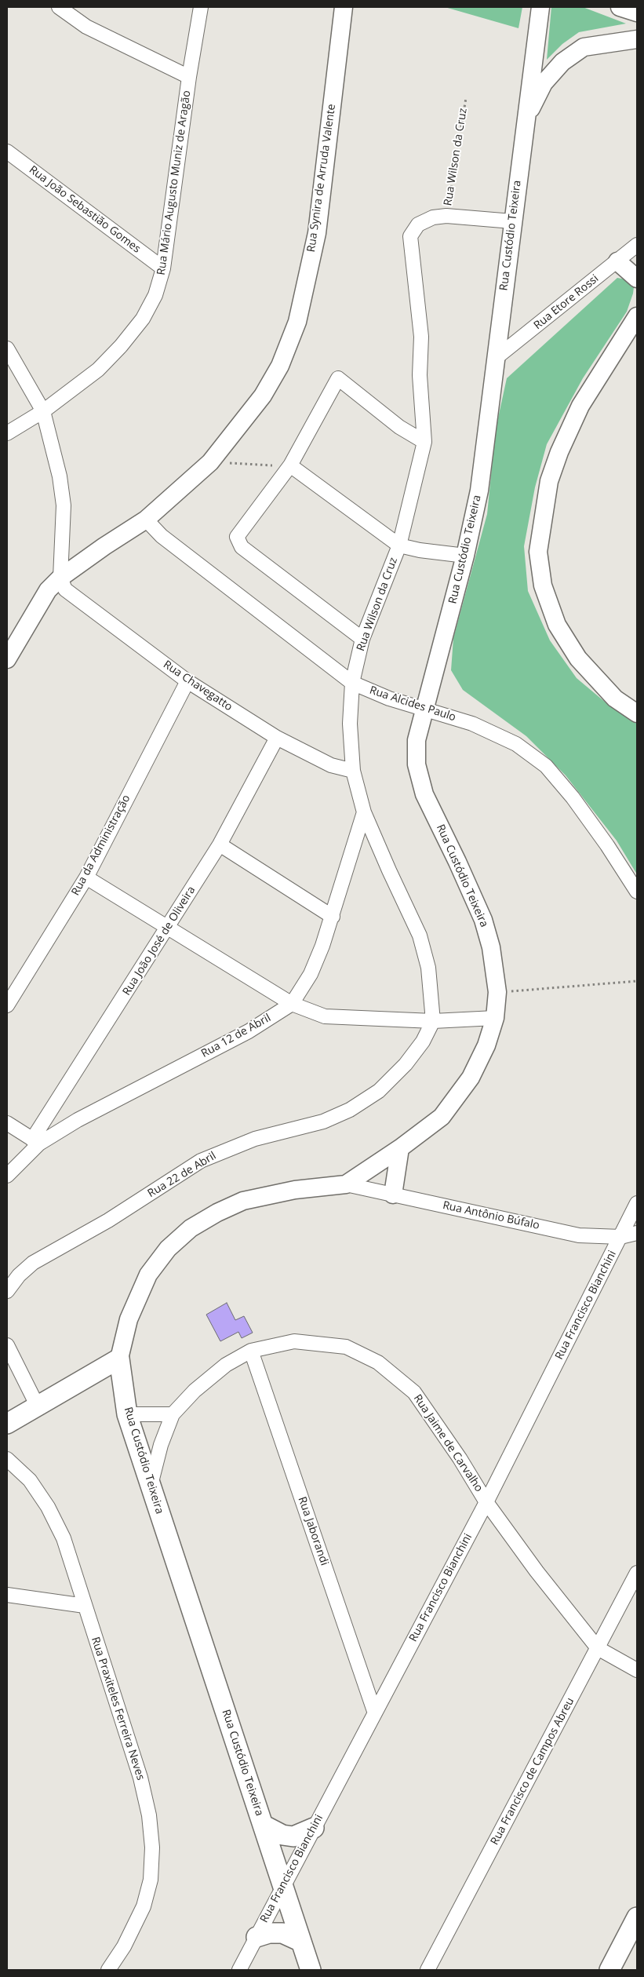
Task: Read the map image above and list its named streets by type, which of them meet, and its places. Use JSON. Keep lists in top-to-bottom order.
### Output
{
  "streets": {
    "main road": ["Rua Custódio Teixeira"],
    "street": [
      "Rua Wilson da Cruz",
      "Rua Synira de Arruda Valente",
      "Rua Mário Augusto Muniz de Aragão",
      "Rua João Sebastião Gomes",
      "Rua Etore Rossi",
      "Rua Chavegatto",
      "Rua Alcides Paulo",
      "Rua da Administração",
      "Rua João José de Oliveira",
      "Rua 12 de Abril",
      "Rua 22 de Abril",
      "Rua Antônio Búfalo",
      "Rua Francisco Bianchini",
      "Rua Jaime de Carvalho",
      "Rua Jaborandi",
      "Rua Praxiteles Ferreira Neves",
      "Rua Francisco de Campos Abreu"
    ]
  },
  "crossings": [
    ["Rua Wilson da Cruz", "Rua Chavegatto"],
    ["Rua Wilson da Cruz", "Rua Alcides Paulo"],
    ["Rua Wilson da Cruz", "Rua 12 de Abril"],
    ["Rua Wilson da Cruz", "Rua 22 de Abril"],
    ["Rua Synira de Arruda Valente", "Rua Chavegatto"],
    ["Rua Synira de Arruda Valente", "Rua Alcides Paulo"],
    ["Rua Mário Augusto Muniz de Aragão", "Rua João Sebastião Gomes"],
    ["Rua Custódio Teixeira", "Rua Etore Rossi"],
    ["Rua Custódio Teixeira", "Rua Alcides Paulo"],
    ["Rua Custódio Teixeira", "Rua Antônio Búfalo"],
    ["Rua Custódio Teixeira", "Rua Francisco Bianchini"],
    ["Rua Custódio Teixeira", "Rua Jaime de Carvalho"],
    ["Rua Chavegatto", "Rua da Administração"],
    ["Rua Chavegatto", "Rua João José de Oliveira"],
    ["Rua João José de Oliveira", "Rua 12 de Abril"],
    ["Rua Antônio Búfalo", "Rua Francisco Bianchini"],
    ["Rua Francisco Bianchini", "Rua Jaime de Carvalho"],
    ["Rua Francisco Bianchini", "Rua Jaborandi"],
    ["Rua Jaime de Carvalho", "Rua Jaborandi"],
    ["Rua Jaime de Carvalho", "Rua Francisco de Campos Abreu"]
  ]
}
